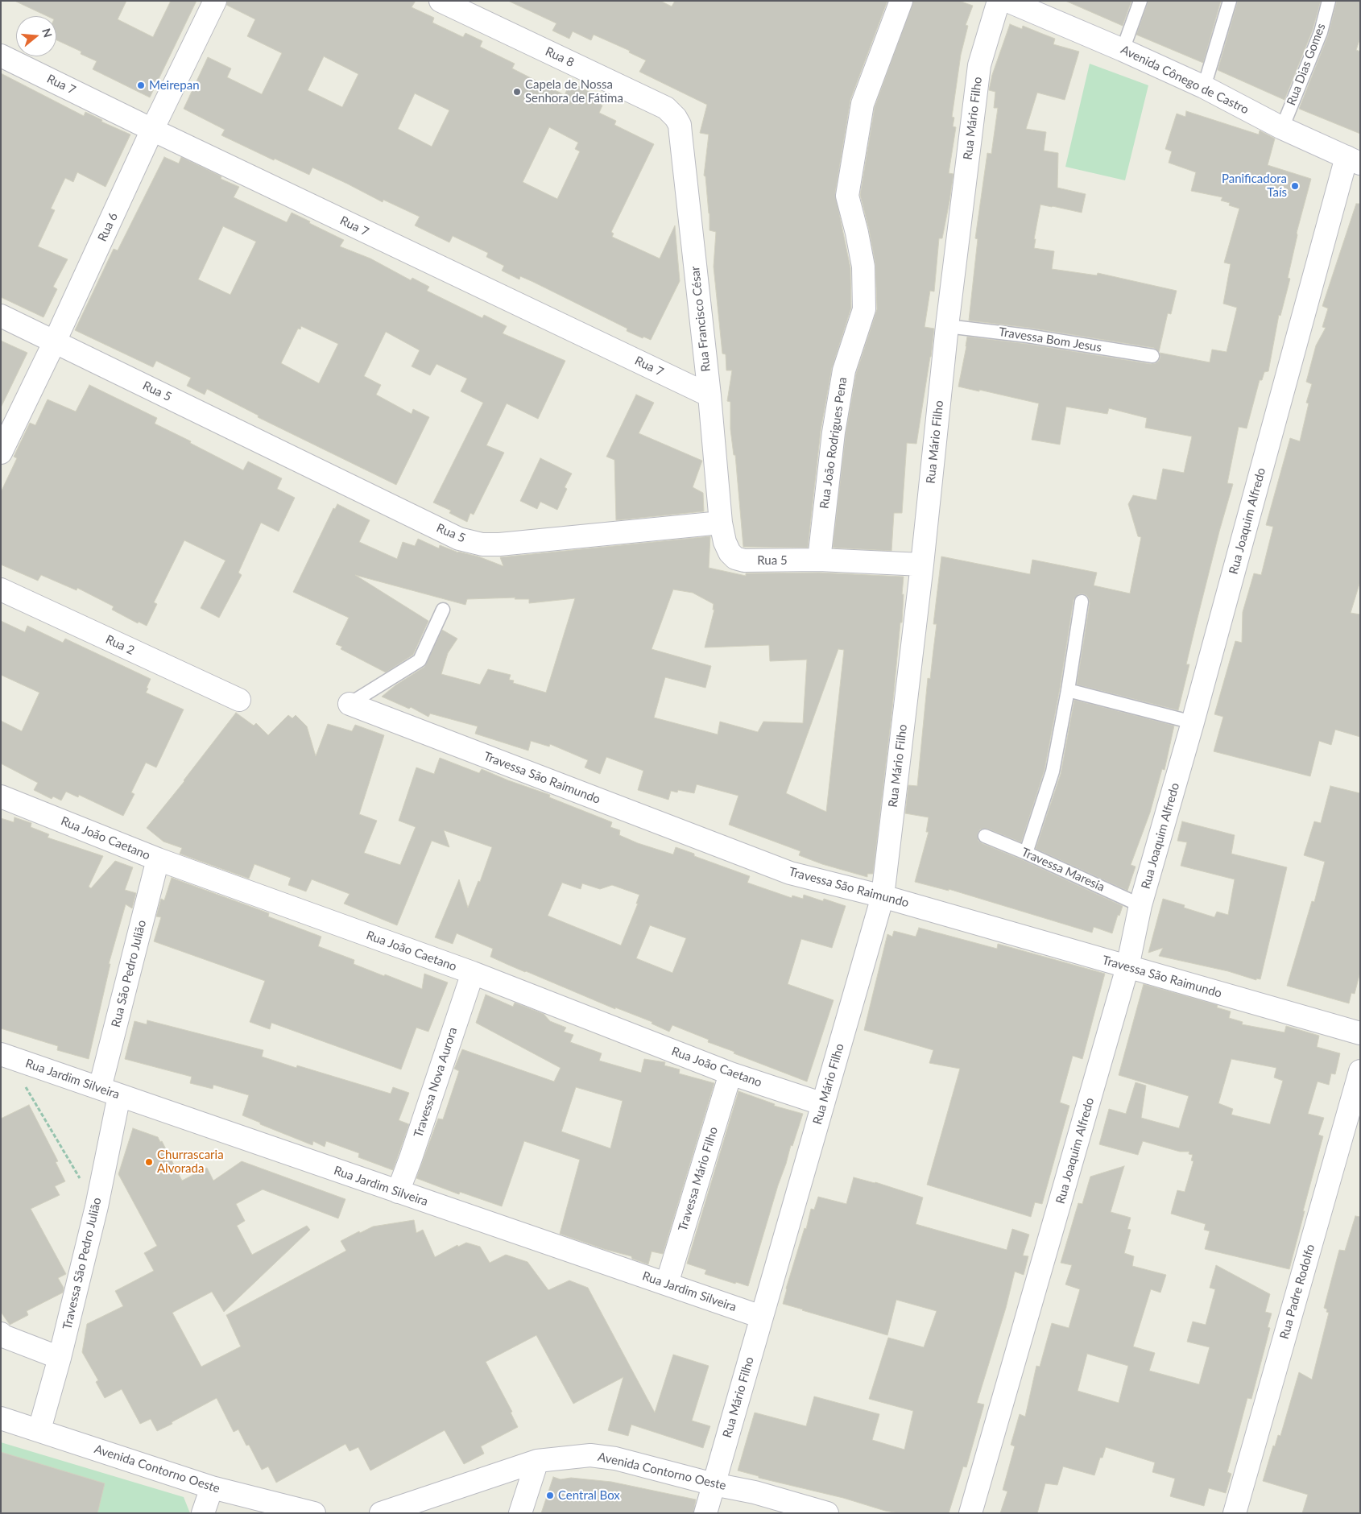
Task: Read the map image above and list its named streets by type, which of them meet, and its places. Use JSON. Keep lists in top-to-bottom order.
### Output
{
  "streets": {
    "street": [
      "Rua 8",
      "Avenida Cônego de Castro",
      "Rua 7",
      "Rua Mário Filho",
      "Rua 6",
      "Rua Francisco César",
      "Rua 5",
      "Rua João Rodrigues Pena",
      "Rua Joaquim Alfredo",
      "Rua 2",
      "Travessa São Raimundo",
      "Rua João Caetano",
      "Rua São Pedro Julião",
      "Rua Jardim Silveira",
      "Travessa Nova Aurora",
      "Travessa Mário Filho",
      "Travessa São Pedro Julião",
      "Rua Padre Rodolfo",
      "Avenida Contorno Oeste"
    ],
    "lane": ["Rua Dias Gomes", "Travessa Bom Jesus", "Travessa Maresia"]
  },
  "crossings": [
    ["Rua 8", "Rua Francisco César"],
    ["Rua Dias Gomes", "Avenida Cônego de Castro"],
    ["Avenida Cônego de Castro", "Rua Joaquim Alfredo"],
    ["Rua 7", "Rua 6"],
    ["Rua 7", "Rua Francisco César"],
    ["Rua Mário Filho", "Travessa Bom Jesus"],
    ["Rua Mário Filho", "Rua 5"],
    ["Rua Mário Filho", "Travessa São Raimundo"],
    ["Rua Mário Filho", "Rua João Caetano"],
    ["Rua Mário Filho", "Rua Jardim Silveira"],
    ["Rua Mário Filho", "Avenida Contorno Oeste"],
    ["Rua 6", "Rua 5"],
    ["Rua Francisco César", "Rua 5"],
    ["Rua 5", "Rua João Rodrigues Pena"],
    ["Rua Joaquim Alfredo", "Travessa São Raimundo"],
    ["Rua Joaquim Alfredo", "Travessa Maresia"],
    ["Rua João Caetano", "Rua São Pedro Julião"],
    ["Rua João Caetano", "Travessa Nova Aurora"],
    ["Rua João Caetano", "Travessa Mário Filho"],
    ["Rua São Pedro Julião", "Rua Jardim Silveira"],
    ["Rua São Pedro Julião", "Travessa São Pedro Julião"],
    ["Rua Jardim Silveira", "Travessa Nova Aurora"],
    ["Rua Jardim Silveira", "Travessa Mário Filho"],
    ["Rua Jardim Silveira", "Travessa São Pedro Julião"],
    ["Travessa São Pedro Julião", "Avenida Contorno Oeste"]
  ],
  "places": [
    "Meirepan",
    "Capela de Nossa Senhora de Fátima",
    "Panificadora Taís",
    "Churrascaria Alvorada",
    "Central Box"
  ],
  "north": "right"
}
